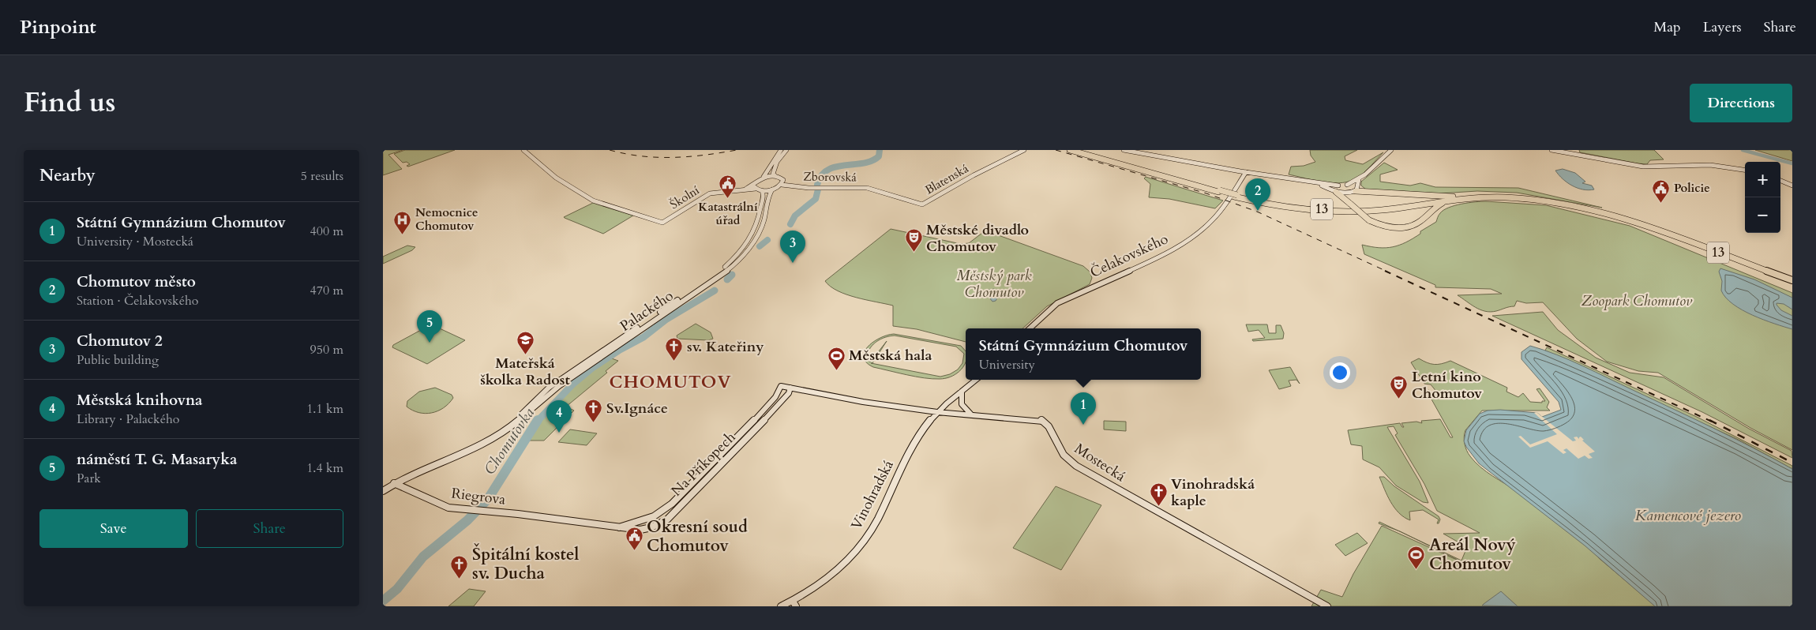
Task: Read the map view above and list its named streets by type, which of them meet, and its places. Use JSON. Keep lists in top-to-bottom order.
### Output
{
  "streets": {
    "highway": ["13"],
    "street": [
      "Zborovská",
      "Blatenská",
      "Školní",
      "Čelakovského",
      "Palackého",
      "Mostecká",
      "Na Příkopech",
      "Vinohradská",
      "Riegrova"
    ]
  },
  "crossings": [
    ["Zborovská", "Blatenská"],
    ["Školní", "Palackého"],
    ["13", "Čelakovského"],
    ["Palackého", "Riegrova"],
    ["Mostecká", "Na Příkopech"],
    ["Mostecká", "Vinohradská"],
    ["Na Příkopech", "Riegrova"]
  ],
  "districts": ["CHOMUTOV"],
  "water": ["Chomutovka", "Kamencové jezero"],
  "parks": ["Městský park Chomutov", "Zoopark Chomutov"],
  "places": {
    "public building": ["Katastrální úřad", "Policie", "Okresní soud Chomutov"],
    "hospital": ["Nemocnice Chomutov"],
    "theatre": ["Městské divadlo Chomutov", "Letní kino Chomutov"],
    "school or university": ["Mateřská školka Radost"],
    "church": [
      "sv. Kateřiny",
      "Sv.Ignáce",
      "Vinohradská kaple",
      "Špitální kostel sv. Ducha"
    ],
    "sports": ["Městská hala", "Areál Nový Chomutov"]
  },
  "page": {
    "header": "Pinpoint",
    "nav": ["Map", "Layers", "Share"],
    "title": "Find us",
    "buttons": [
      "Directions",
      ["Save", "Share"]
    ],
    "heading": ["Nearby", "5 results"],
    "map_buttons": ["+", "−"],
    "pins": [
      "2",
      "3",
      "5",
      "1",
      "4"
    ],
    "list": [
      {
        "mark": "1",
        "name": "Státní Gymnázium Chomutov",
        "note": "University · Mostecká",
        "value": "400 m"
      },
      {
        "mark": "2",
        "name": "Chomutov město",
        "note": "Station · Čelakovského",
        "value": "470 m"
      },
      {
        "mark": "3",
        "name": "Chomutov 2",
        "note": "Public building",
        "value": "950 m"
      },
      {
        "mark": "4",
        "name": "Městská knihovna",
        "note": "Library · Palackého",
        "value": "1.1 km"
      },
      {
        "mark": "5",
        "name": "náměstí T. G. Masaryka",
        "note": "Park",
        "value": "1.4 km"
      }
    ],
    "popup": ["Státní Gymnázium Chomutov", "University"]
  }
}
